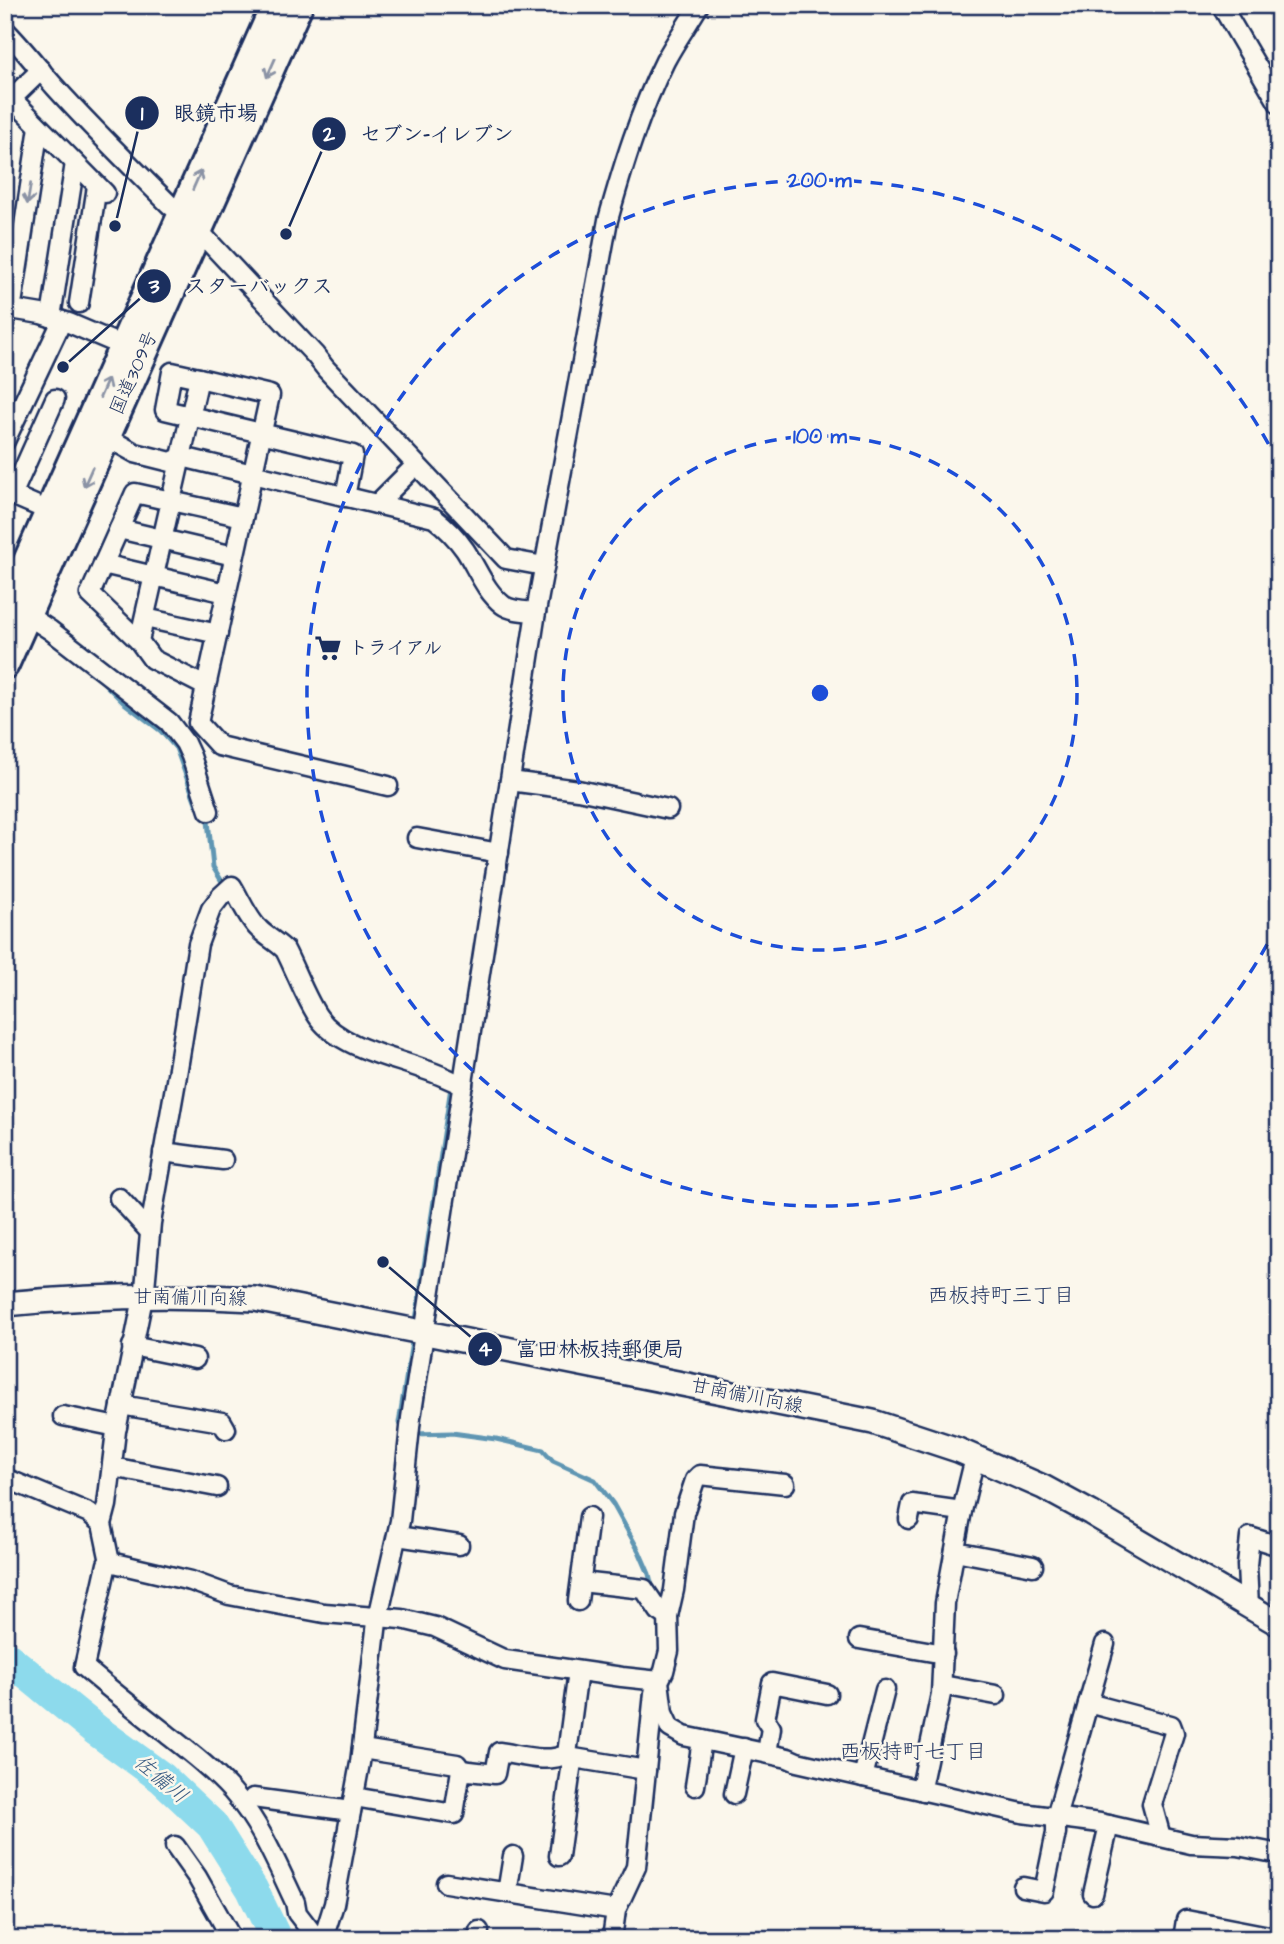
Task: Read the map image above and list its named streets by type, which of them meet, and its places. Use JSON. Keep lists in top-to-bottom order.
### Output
{
  "streets": {
    "highway": ["国道309号"],
    "main road": ["甘南備川向線"]
  },
  "districts": ["西板持町三丁目", "西板持町七丁目"],
  "water": ["佐備川"],
  "places": {
    "other": [
      "眼鏡市場",
      "セブン-イレブン",
      "スターバックス",
      "富田林板持郵便局"
    ],
    "supermarket": ["トライアル"]
  },
  "rings": ["200 m", "100 m"]
}
